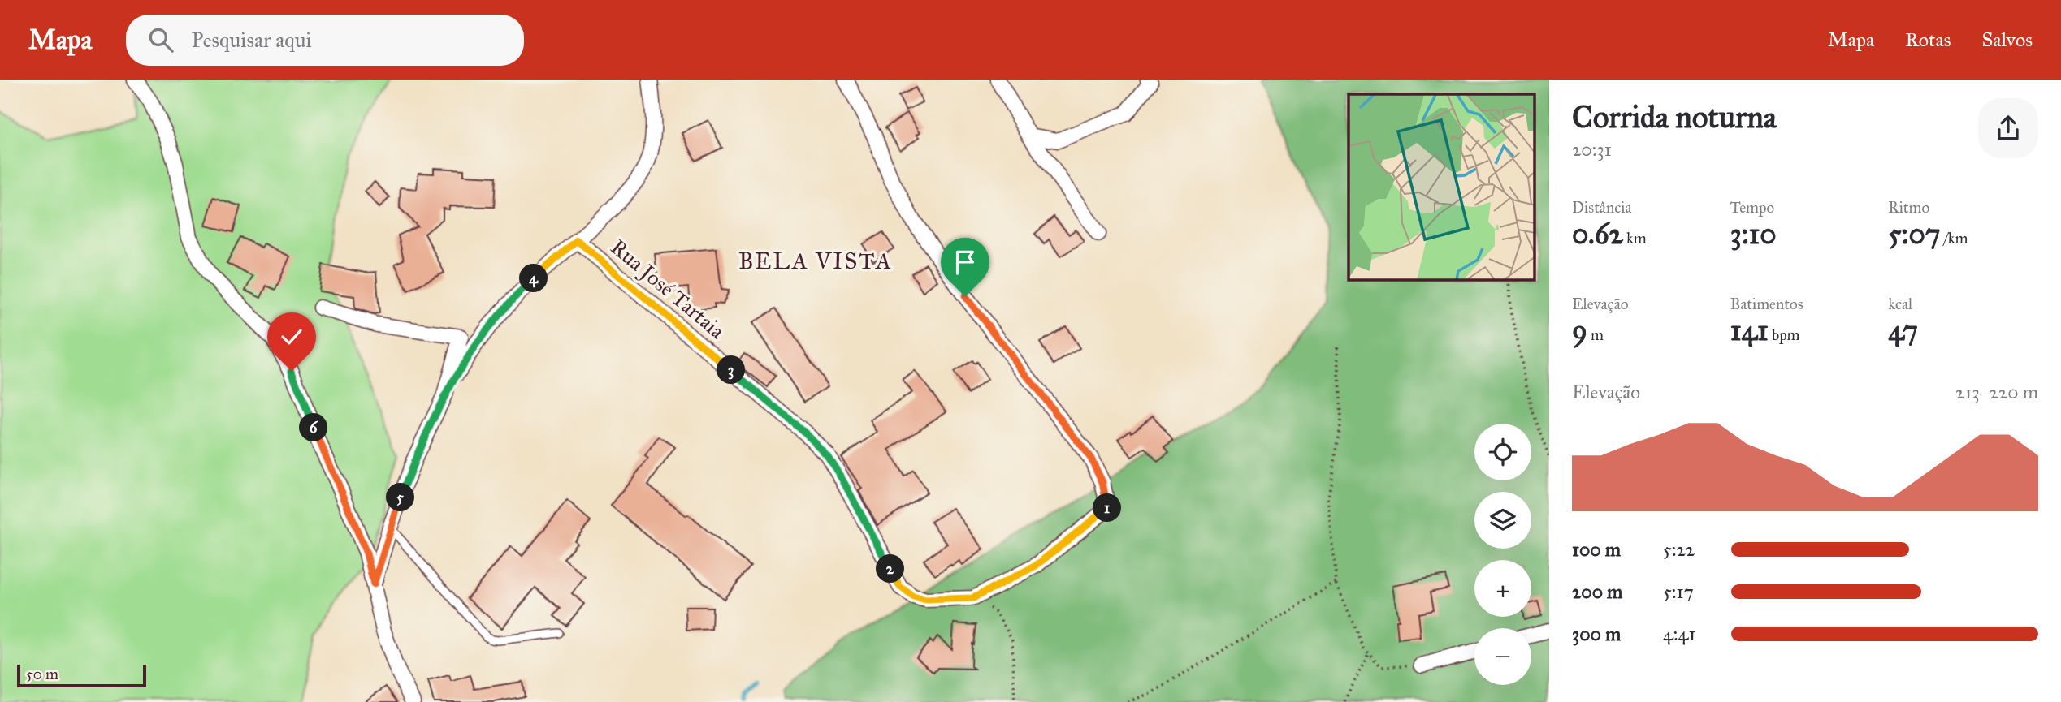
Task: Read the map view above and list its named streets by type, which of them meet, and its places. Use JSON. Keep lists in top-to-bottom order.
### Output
{
  "streets": {
    "street": ["Rua José Tartaia"]
  },
  "districts": ["BELA VISTA"],
  "scale_bar": "50 m",
  "page": {
    "header": "Mapa",
    "search": "Pesquisar aqui",
    "nav": ["Mapa", "Rotas", "Salvos"],
    "heading": ["Corrida noturna", "20:31"],
    "stats": [
      ["Distância", "0.62 km"],
      ["Tempo", "3:10"],
      ["Ritmo", "5:07 /km"],
      ["Elevação", "9 m"],
      ["Batimentos", "141 bpm"],
      ["kcal", "47"]
    ],
    "pins": [
      "4",
      "3",
      "6",
      "5",
      "1",
      "2"
    ],
    "chart": ["Elevação", "213–220 m"],
    "map_buttons": ["+", "−"],
    "list": [
      {
        "name": "100 m",
        "note": "5:22"
      },
      {
        "name": "200 m",
        "note": "5:17"
      },
      {
        "name": "300 m",
        "note": "4:41"
      }
    ],
    "scale": "50 m"
  }
}
